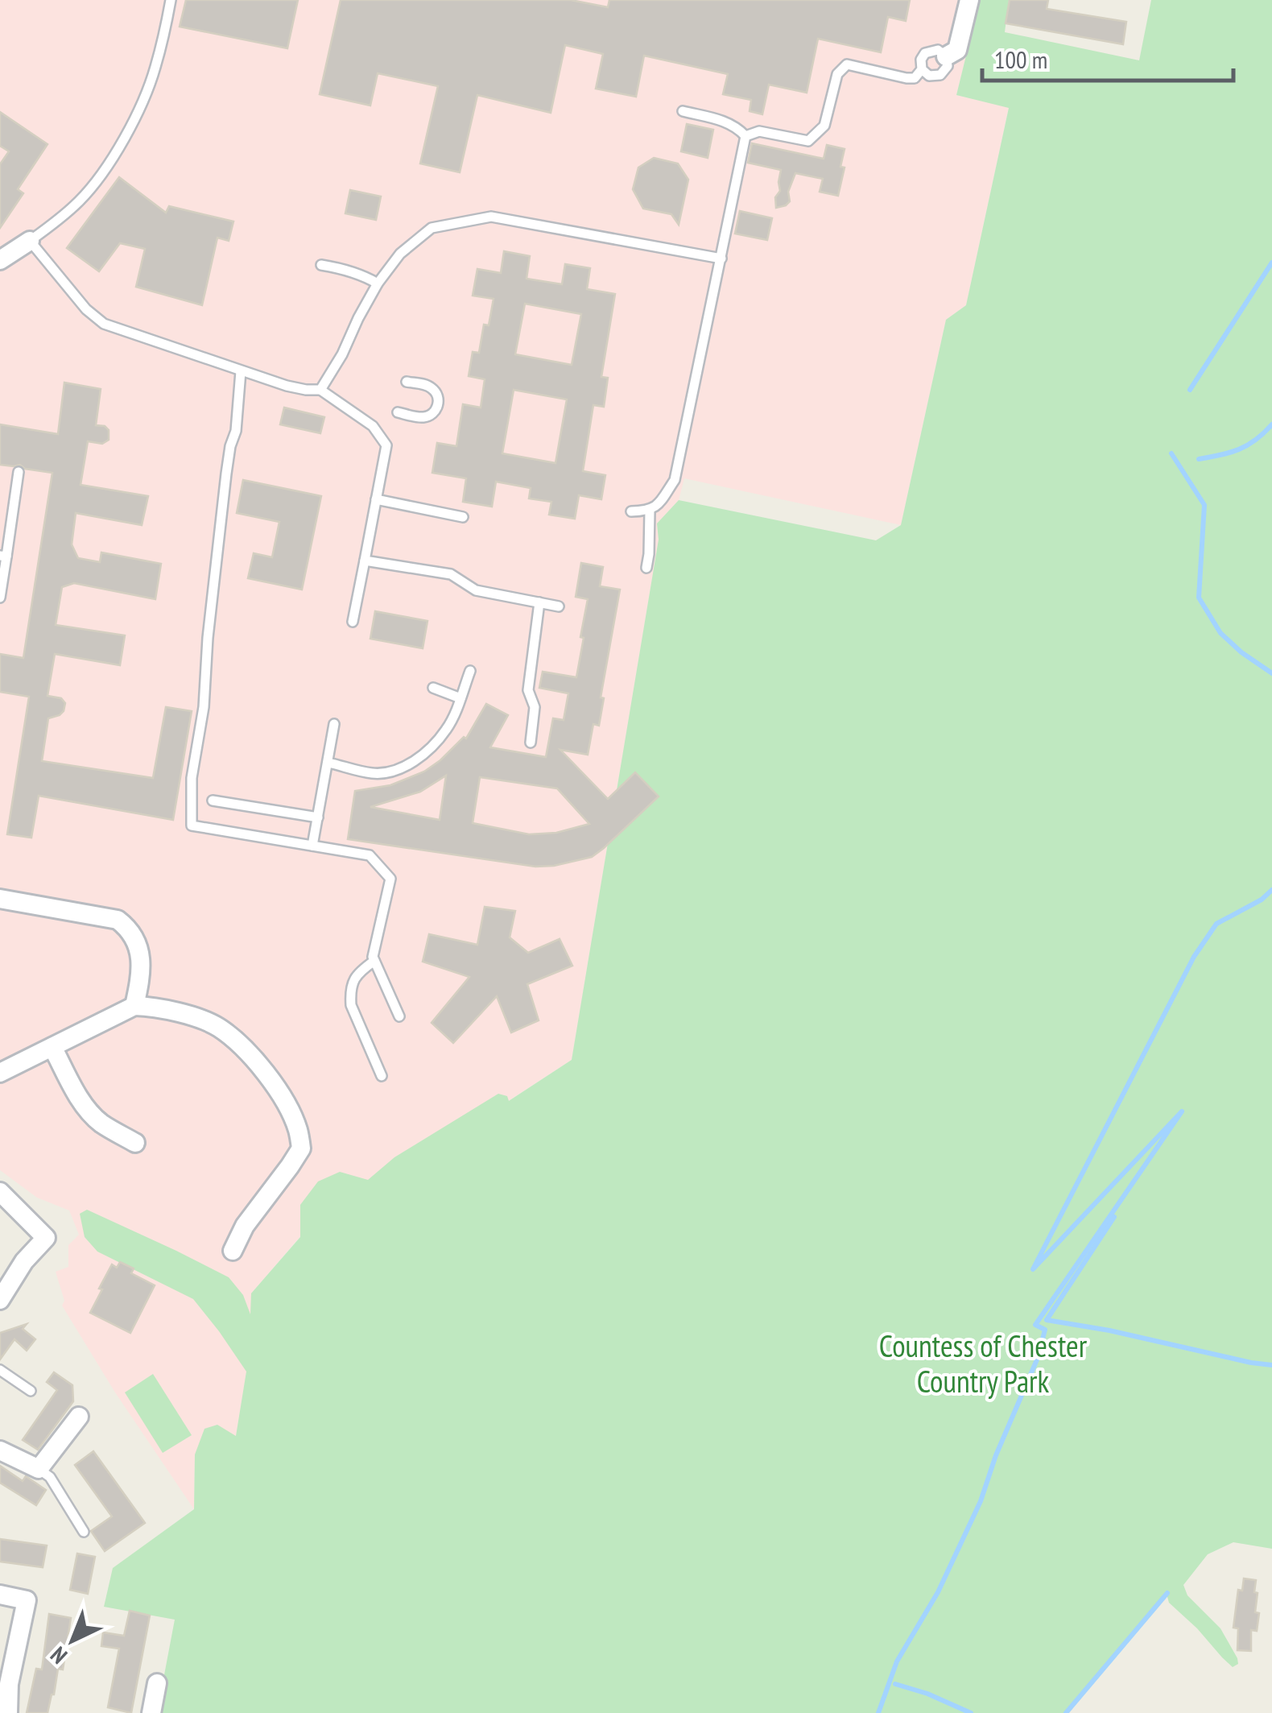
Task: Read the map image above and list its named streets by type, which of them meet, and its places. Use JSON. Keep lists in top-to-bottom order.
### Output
{
  "parks": ["Countess of Chester Country Park"],
  "scale_bar": "100 m",
  "north": "bottom left"
}
